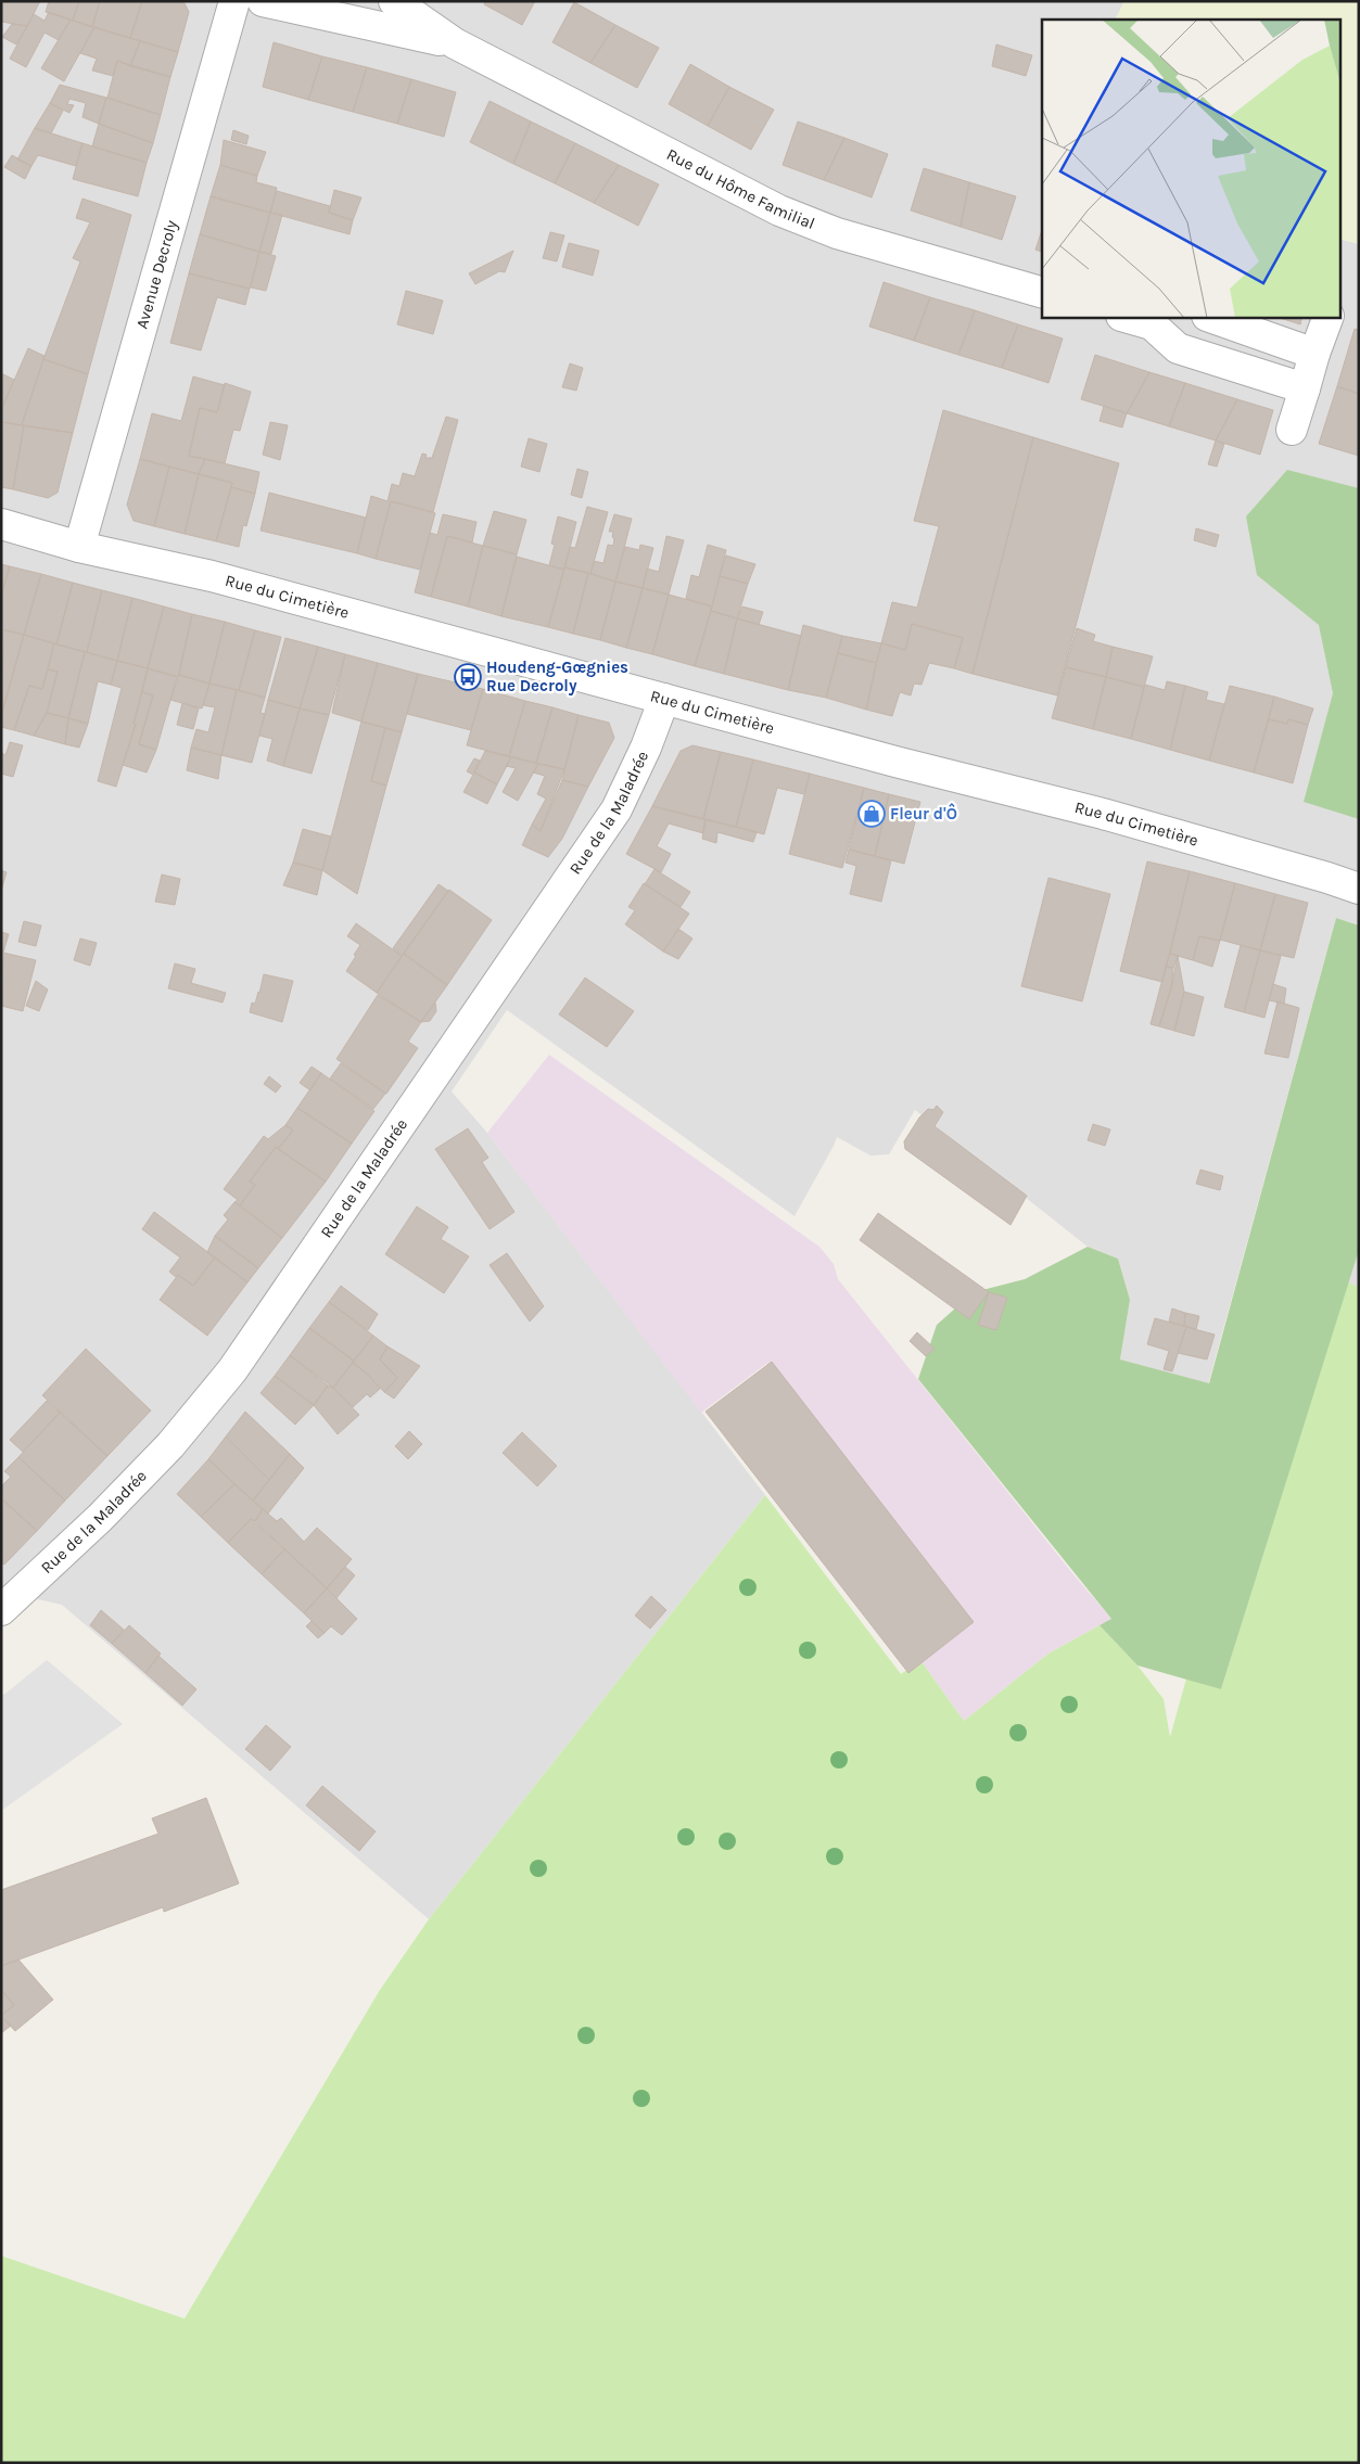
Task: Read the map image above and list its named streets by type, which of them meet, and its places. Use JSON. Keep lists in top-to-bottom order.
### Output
{
  "streets": {
    "street": [
      "Rue du Hôme Familial",
      "Avenue Decroly",
      "Rue du Cimetière",
      "Rue de la Maladrée"
    ]
  },
  "crossings": [
    ["Avenue Decroly", "Rue du Cimetière"],
    ["Rue du Cimetière", "Rue de la Maladrée"]
  ],
  "places": {
    "bus stop": ["Houdeng-Gœgnies Rue Decroly"],
    "shop": ["Fleur d'Ô"]
  }
}
